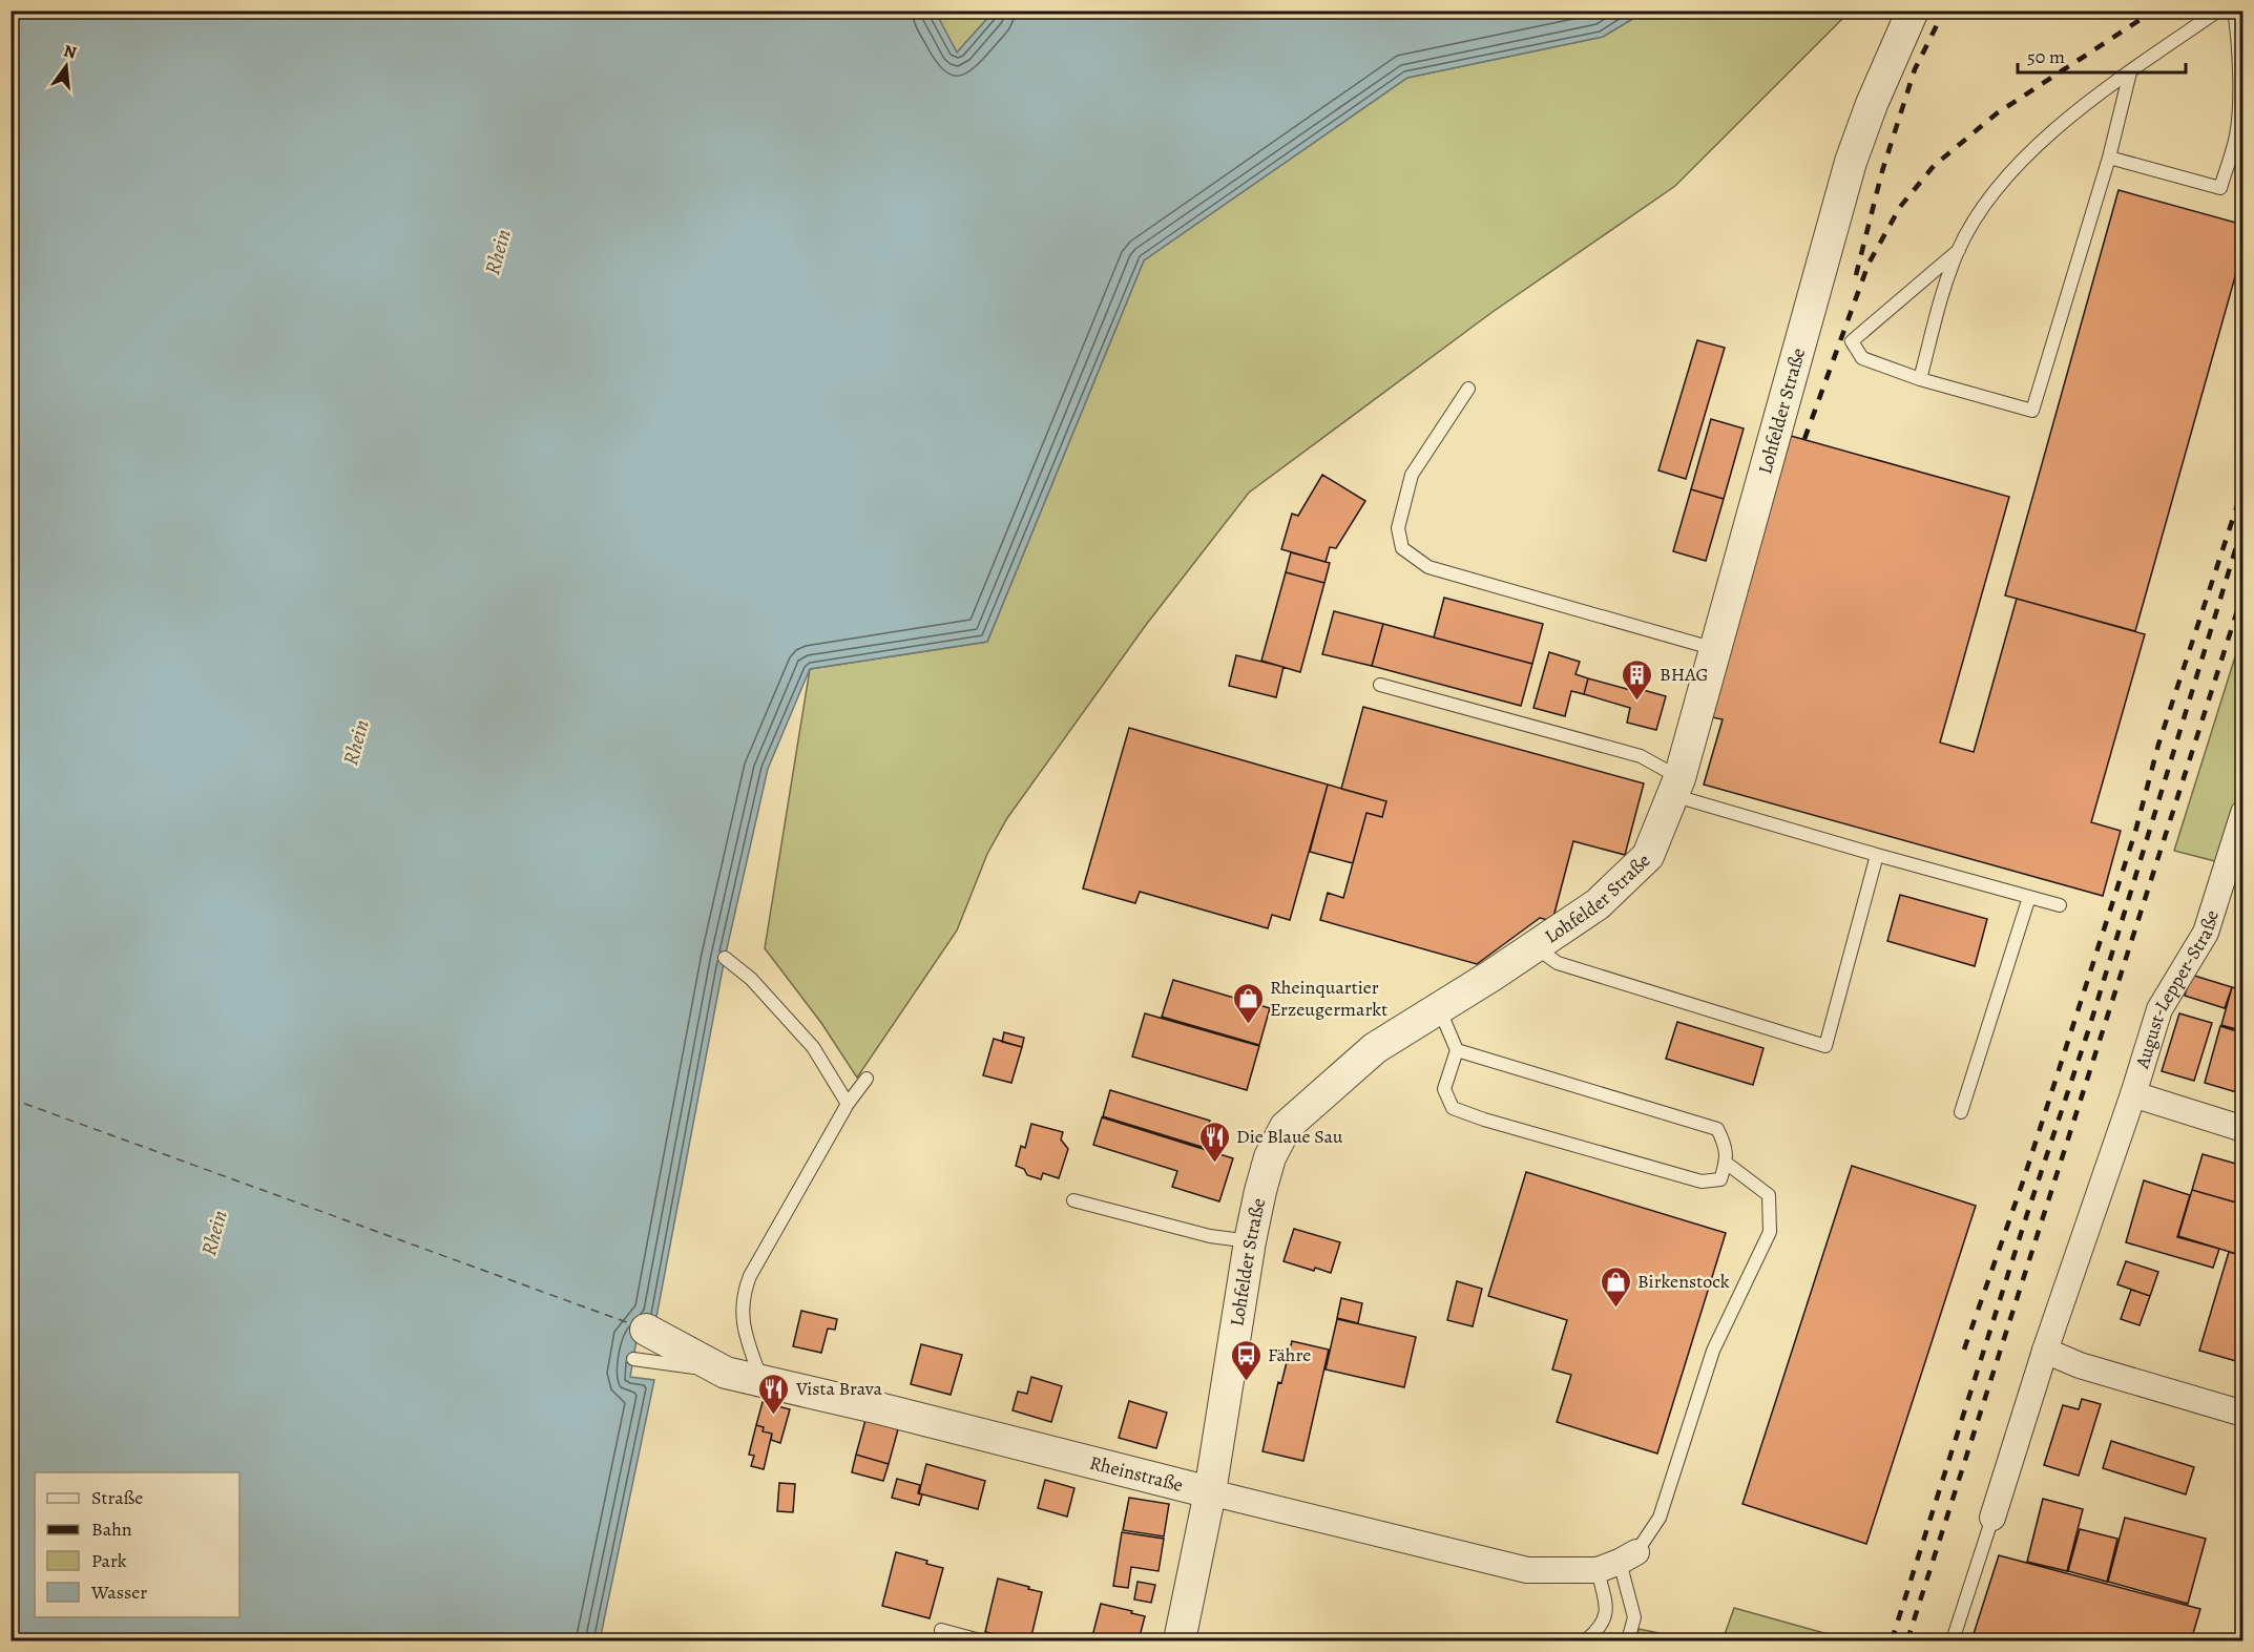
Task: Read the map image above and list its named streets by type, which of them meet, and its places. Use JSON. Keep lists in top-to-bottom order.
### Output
{
  "streets": {
    "street": ["Lohfelder Straße", "August-Lepper-Straße", "Rheinstraße"]
  },
  "crossings": [
    ["Lohfelder Straße", "Rheinstraße"]
  ],
  "water": ["Rhein"],
  "places": {
    "building": ["BHAG"],
    "shop": ["Rheinquartier Erzeugermarkt", "Birkenstock"],
    "restaurant": ["Die Blaue Sau", "Vista Brava"],
    "bus stop": ["Fähre"]
  },
  "legend": [
    "Straße",
    "Bahn",
    "Park",
    "Wasser"
  ],
  "scale_bar": "50 m",
  "north": "top"
}
